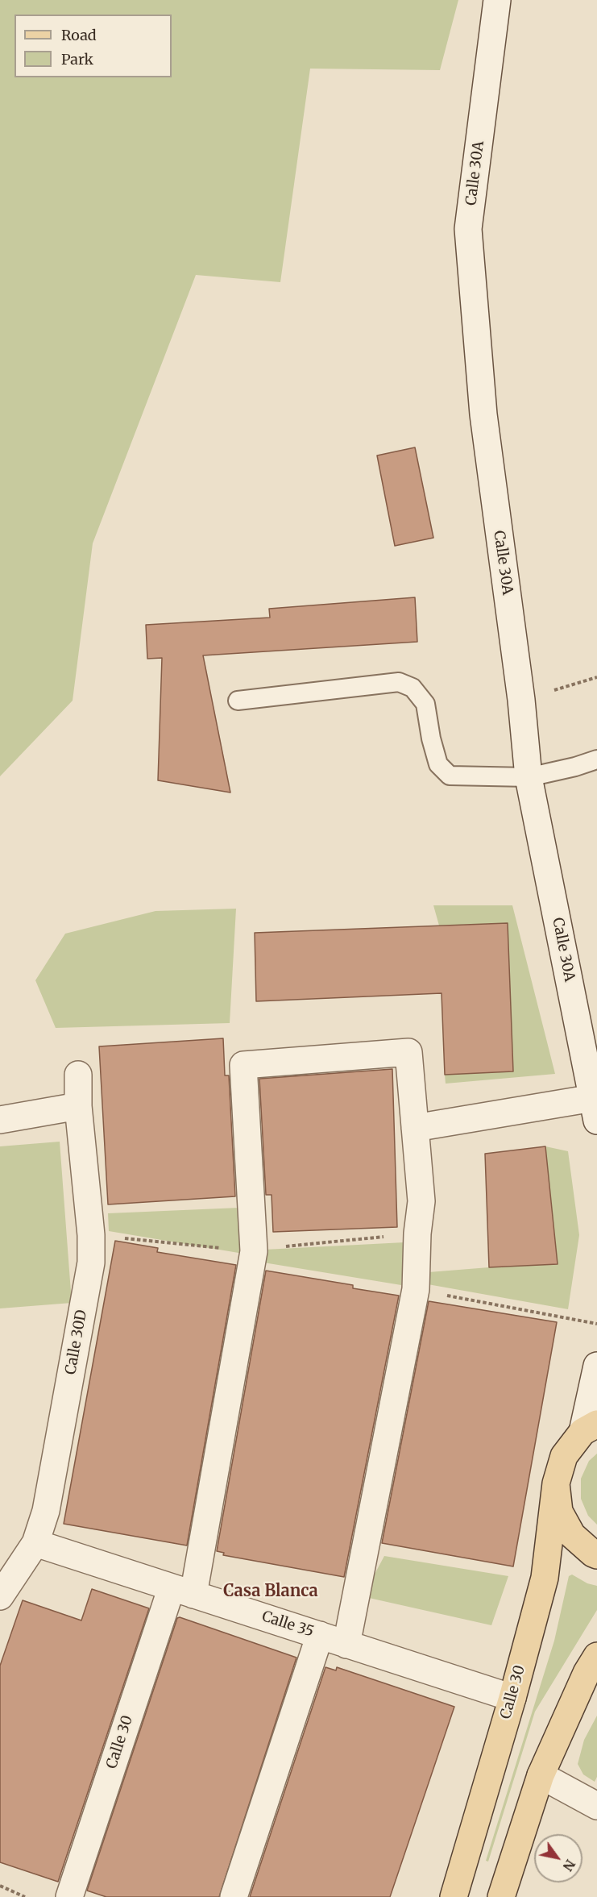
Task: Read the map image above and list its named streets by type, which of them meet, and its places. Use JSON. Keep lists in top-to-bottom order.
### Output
{
  "streets": {
    "main road": ["Calle 30"],
    "street": ["Calle 30A", "Calle 30D", "Calle 35"]
  },
  "crossings": [
    ["Calle 30D", "Calle 35"],
    ["Calle 35", "Calle 30"]
  ],
  "districts": ["Casa Blanca"],
  "legend": ["Road", "Park"],
  "north": "bottom right"
}
